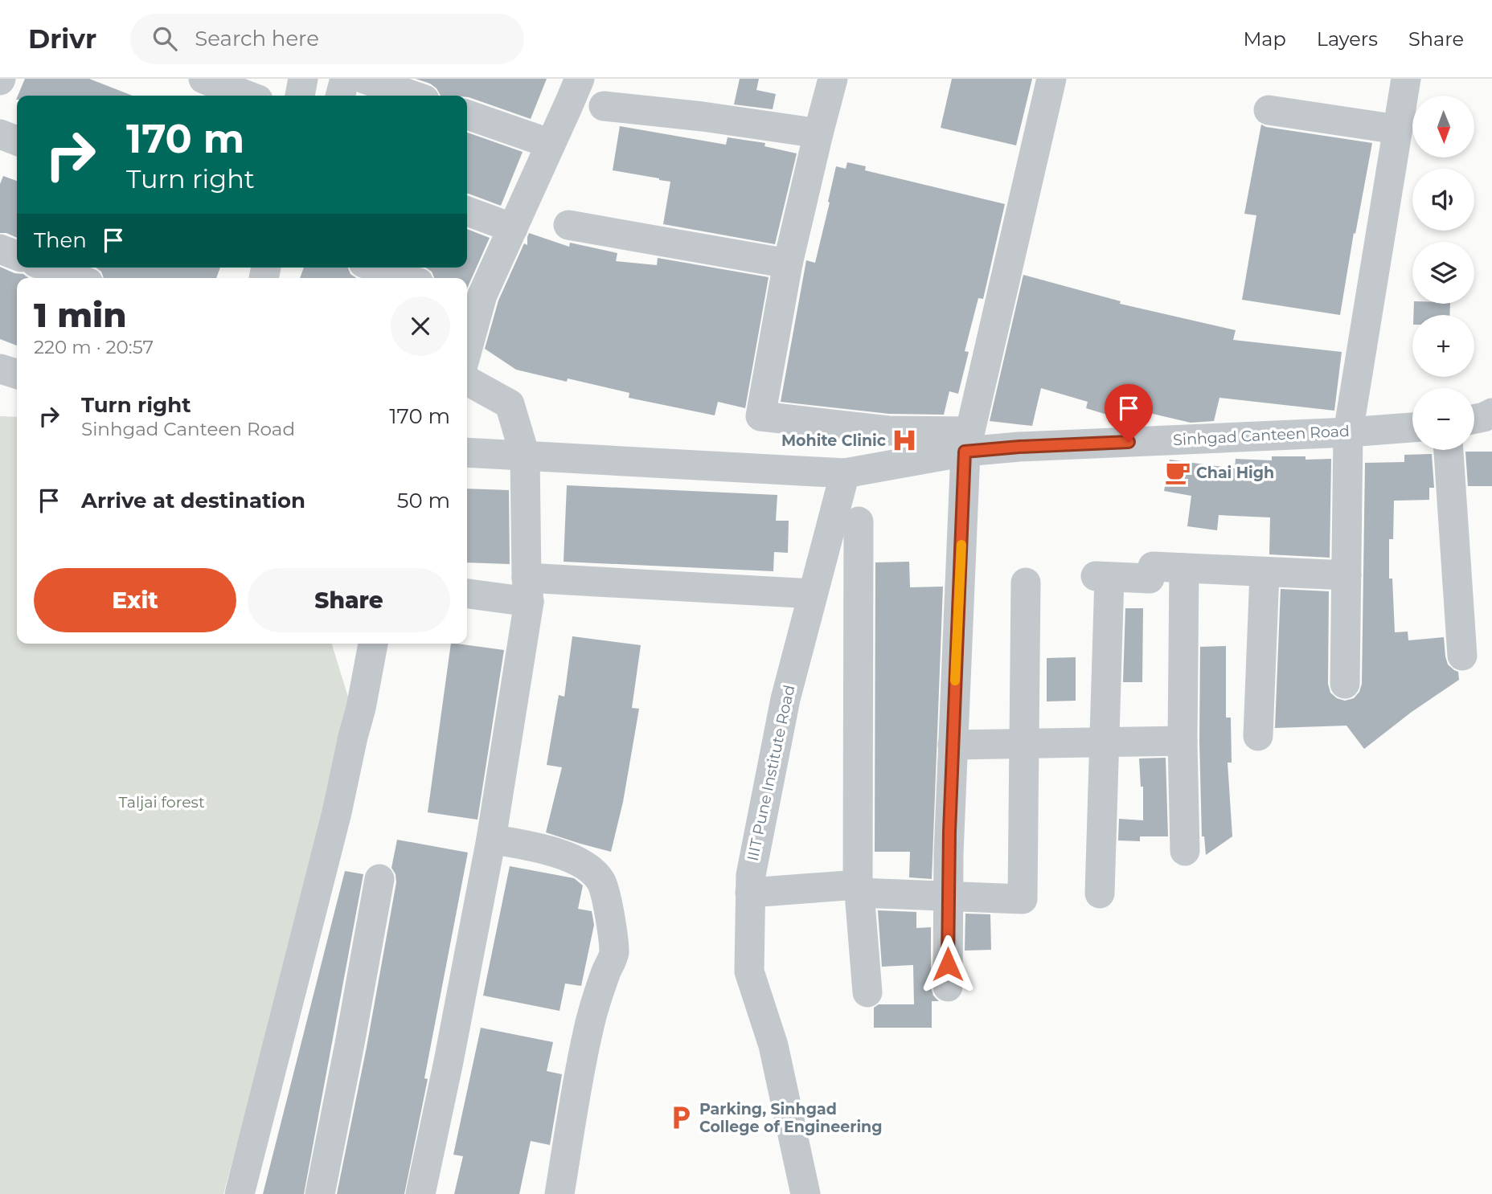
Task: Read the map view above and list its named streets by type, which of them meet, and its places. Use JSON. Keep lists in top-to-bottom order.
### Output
{
  "streets": {
    "street": ["Sinhgad Canteen Road", "IIIT Pune Institute Road"]
  },
  "parks": ["Taljai forest"],
  "places": {
    "hospital": ["Mohite Clinic"],
    "cafe": ["Chai High"],
    "parking": ["Parking, Sinhgad College of Engineering"]
  },
  "north": "bottom",
  "page": {
    "header": "Drivr",
    "search": "Search here",
    "nav": ["Map", "Layers", "Share"],
    "map_buttons": ["+", "−"],
    "turn": ["170 m", "Turn right"],
    "then": "Then",
    "heading": ["1 min", "220 m · 20:57"],
    "list": [
      {
        "name": "Turn right",
        "note": "Sinhgad Canteen Road",
        "value": "170 m"
      },
      {
        "name": "Arrive at destination",
        "value": "50 m"
      }
    ],
    "buttons": ["Exit", "Share"]
  }
}
